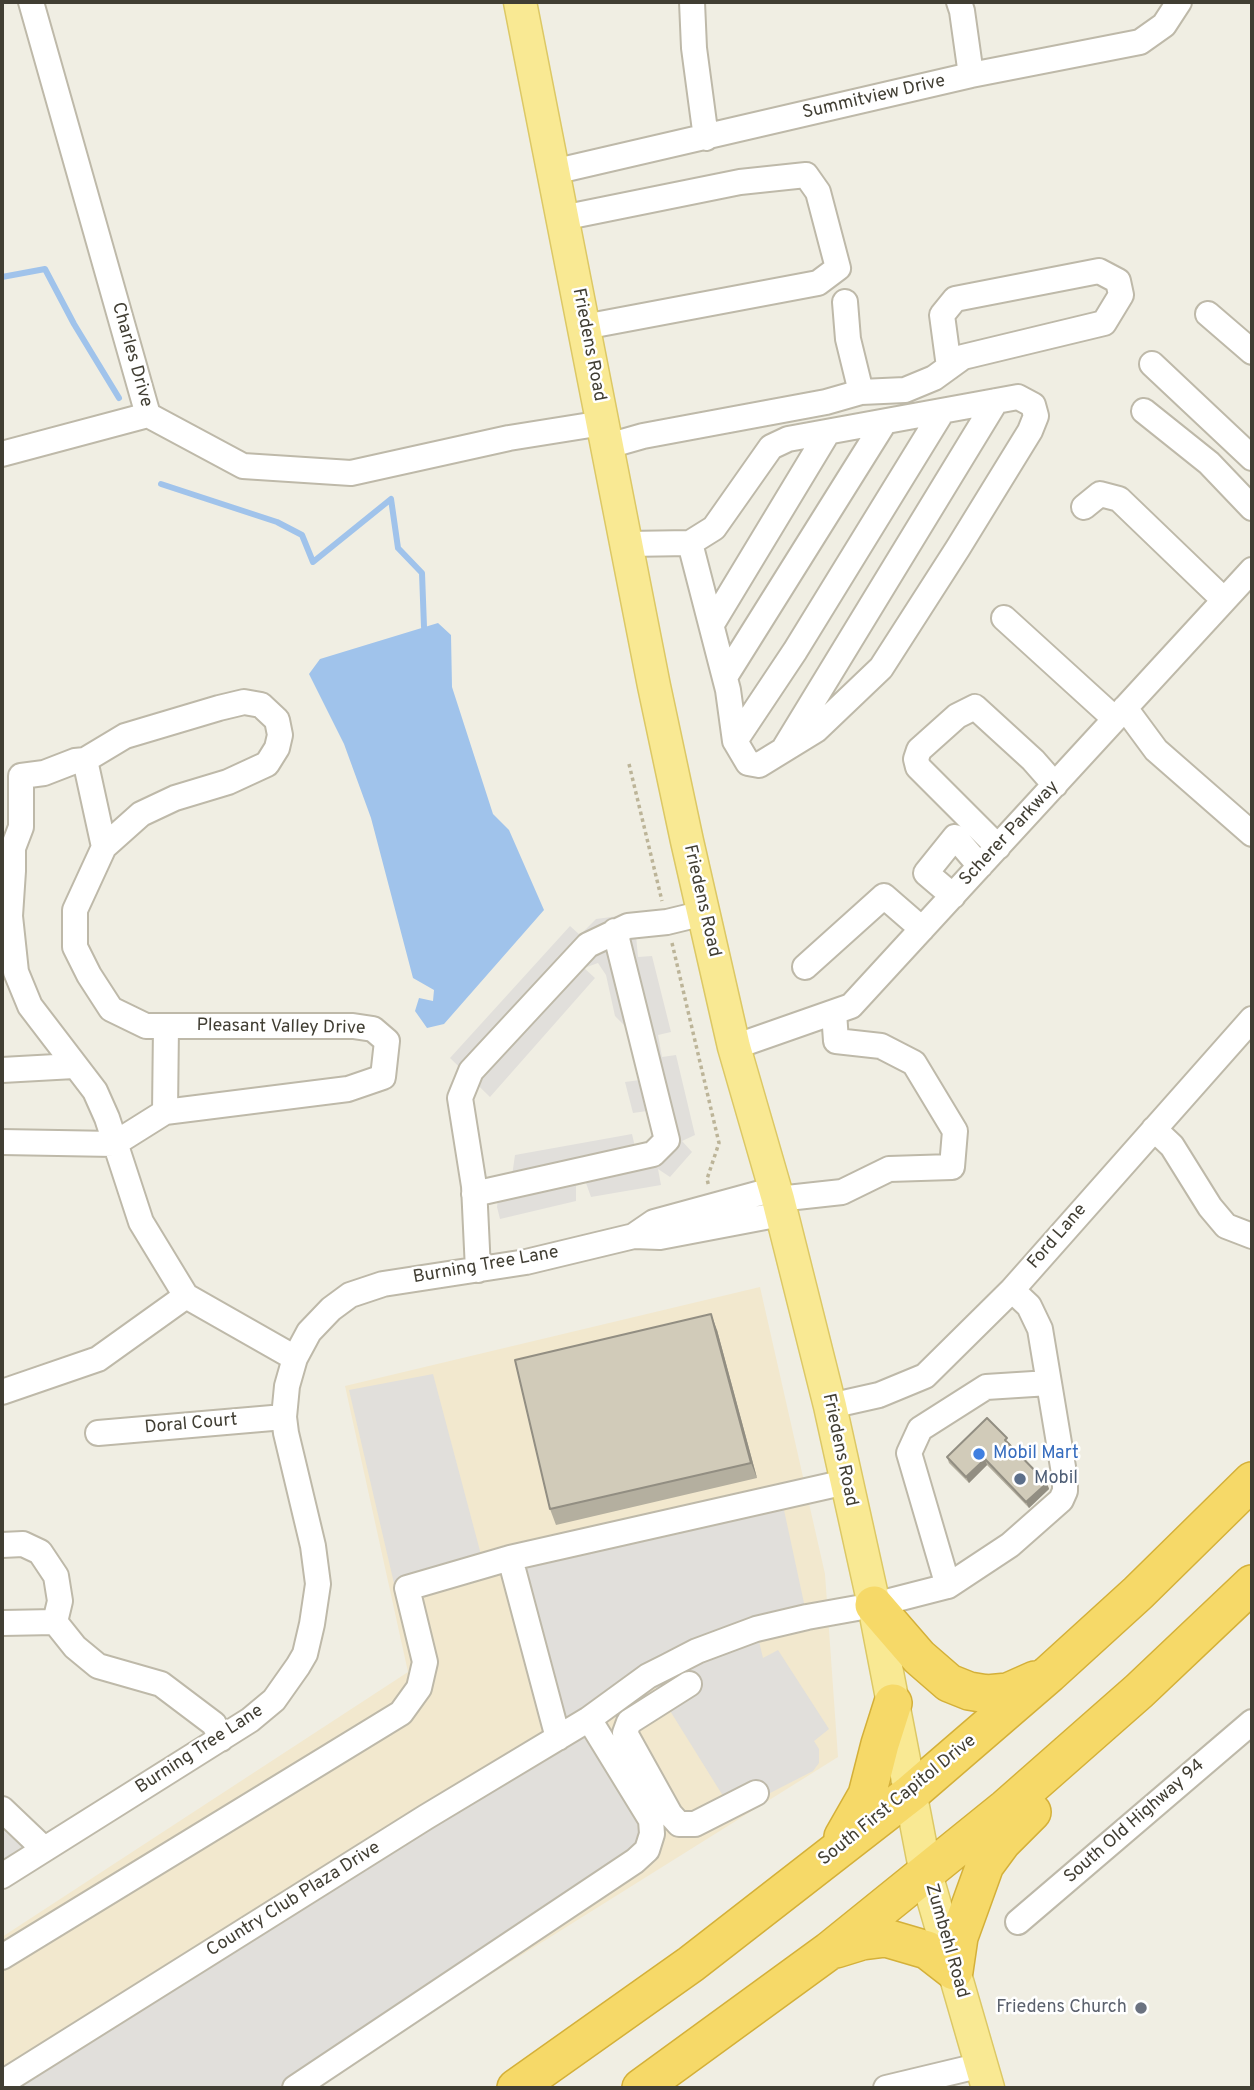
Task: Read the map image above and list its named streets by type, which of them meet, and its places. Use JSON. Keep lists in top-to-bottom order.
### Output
{
  "streets": {
    "highway": ["South First Capitol Drive"],
    "main road": ["Friedens Road", "Zumbehl Road"],
    "street": [
      "Summitview Drive",
      "Charles Drive",
      "Scherer Parkway",
      "Pleasant Valley Drive",
      "Ford Lane",
      "Burning Tree Lane",
      "Doral Court",
      "South Old Highway 94",
      "Country Club Plaza Drive"
    ]
  },
  "crossings": [
    ["Summitview Drive", "Friedens Road"],
    ["Friedens Road", "Charles Drive"],
    ["Friedens Road", "Scherer Parkway"],
    ["Friedens Road", "Ford Lane"],
    ["Friedens Road", "Burning Tree Lane"],
    ["Friedens Road", "South First Capitol Drive"],
    ["Friedens Road", "Country Club Plaza Drive"],
    ["Friedens Road", "Zumbehl Road"],
    ["Scherer Parkway", "Burning Tree Lane"],
    ["Pleasant Valley Drive", "Burning Tree Lane"],
    ["Ford Lane", "Country Club Plaza Drive"],
    ["Burning Tree Lane", "Doral Court"],
    ["South First Capitol Drive", "Zumbehl Road"]
  ],
  "places": ["Mobil Mart", "Mobil", "Friedens Church"]
}
